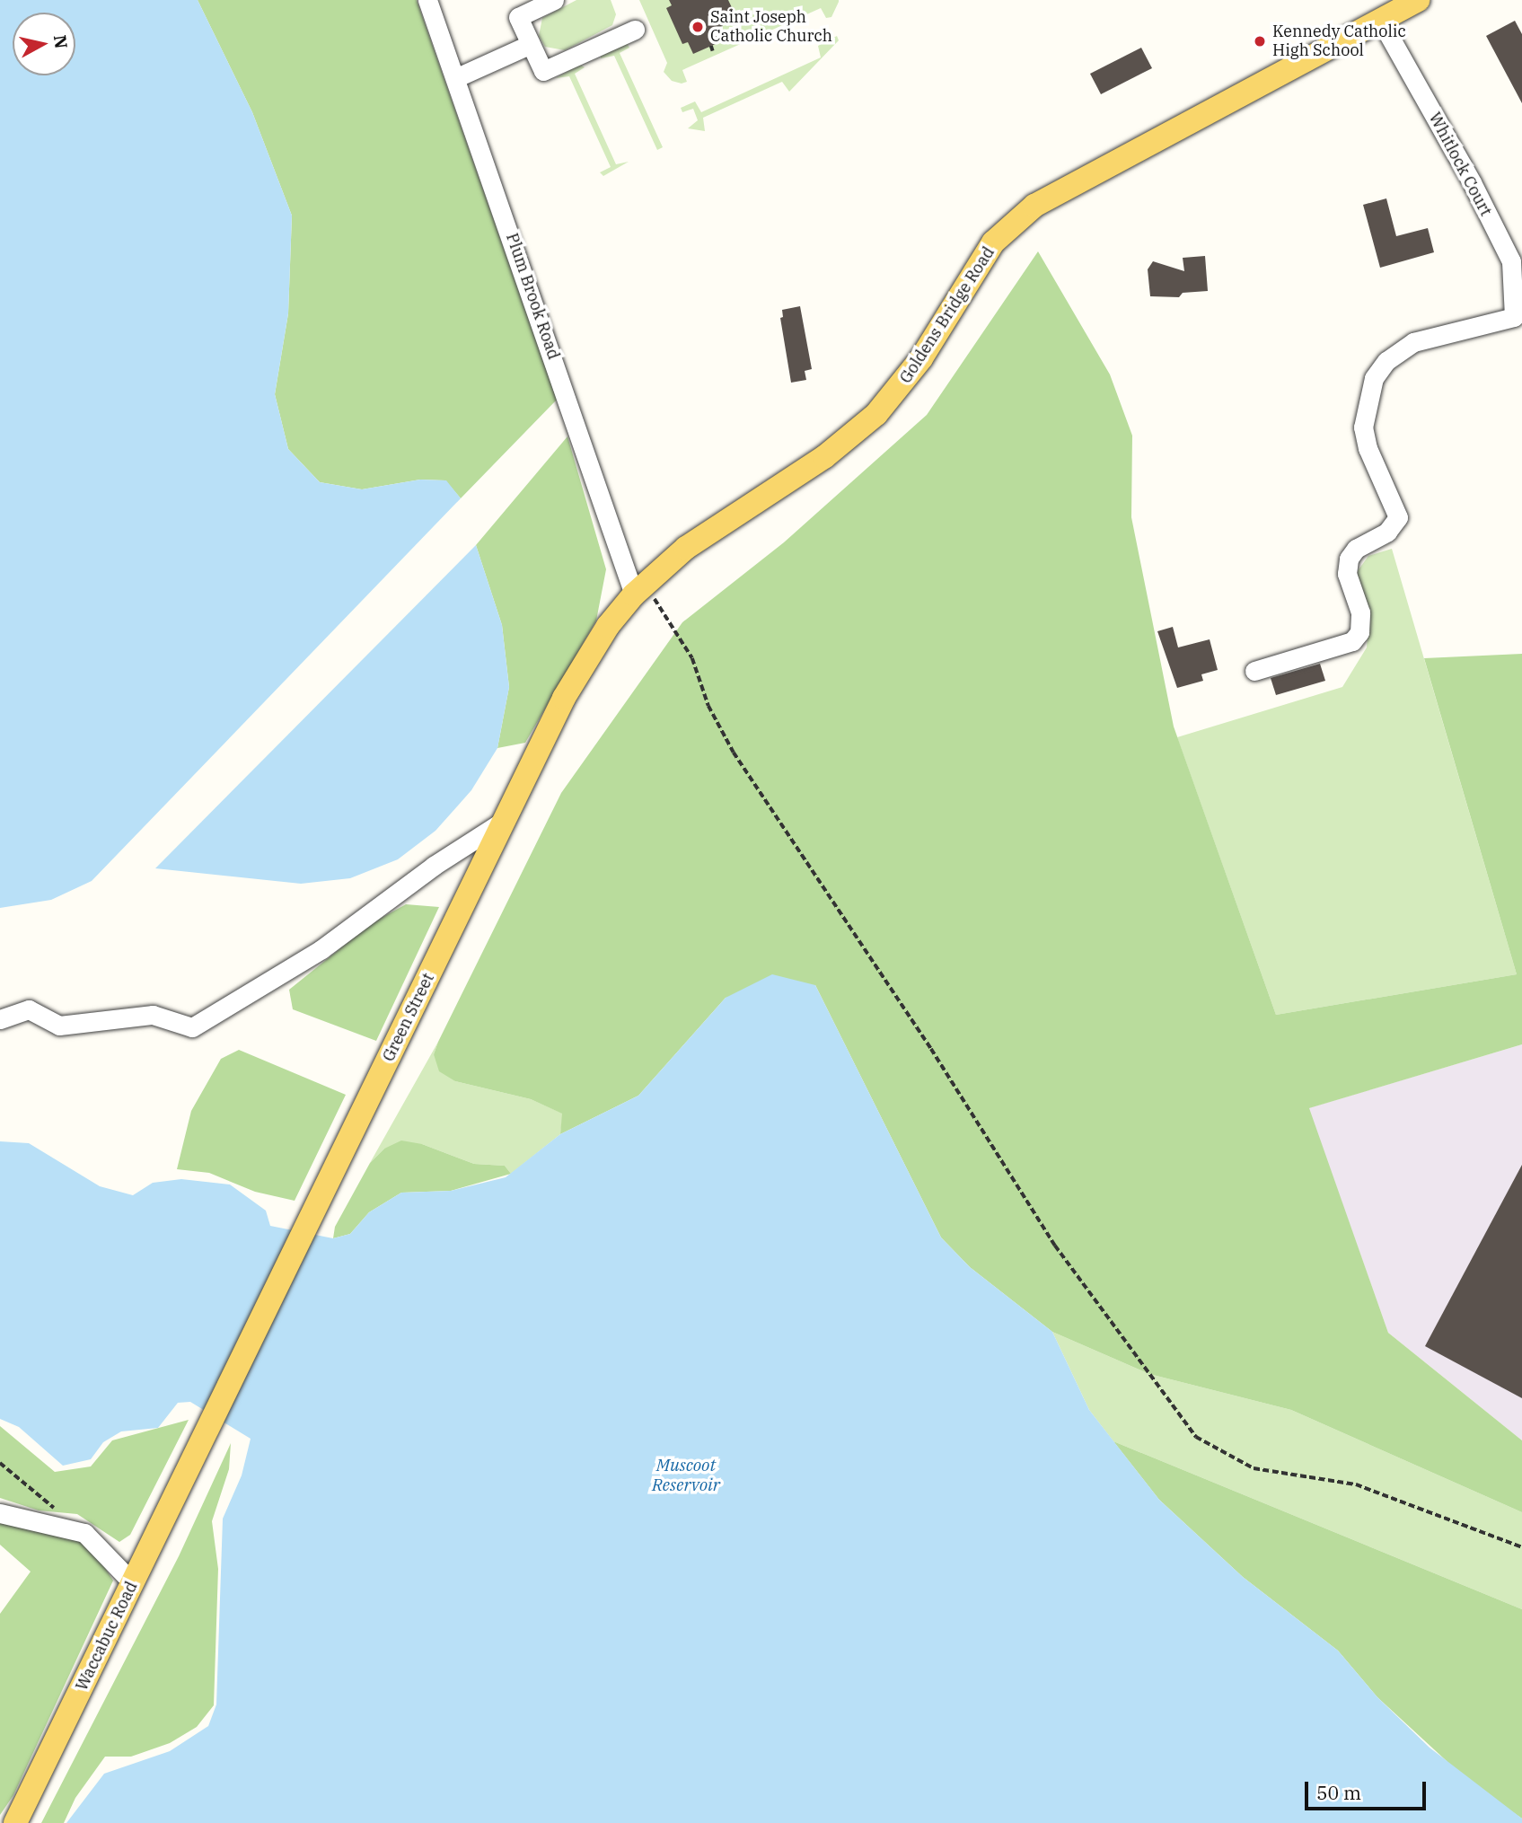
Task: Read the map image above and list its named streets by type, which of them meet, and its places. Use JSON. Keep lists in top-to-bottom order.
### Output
{
  "streets": {
    "main road": ["Goldens Bridge Road", "Green Street", "Waccabuc Road"],
    "street": ["Whitlock Court", "Plum Brook Road"]
  },
  "crossings": [
    ["Whitlock Court", "Goldens Bridge Road"],
    ["Plum Brook Road", "Goldens Bridge Road"],
    ["Plum Brook Road", "Green Street"],
    ["Goldens Bridge Road", "Green Street"],
    ["Green Street", "Waccabuc Road"]
  ],
  "water": ["Muscoot Reservoir"],
  "places": ["Saint Joseph Catholic Church", "Kennedy Catholic High School"],
  "scale_bar": "50 m",
  "north": "right"
}
